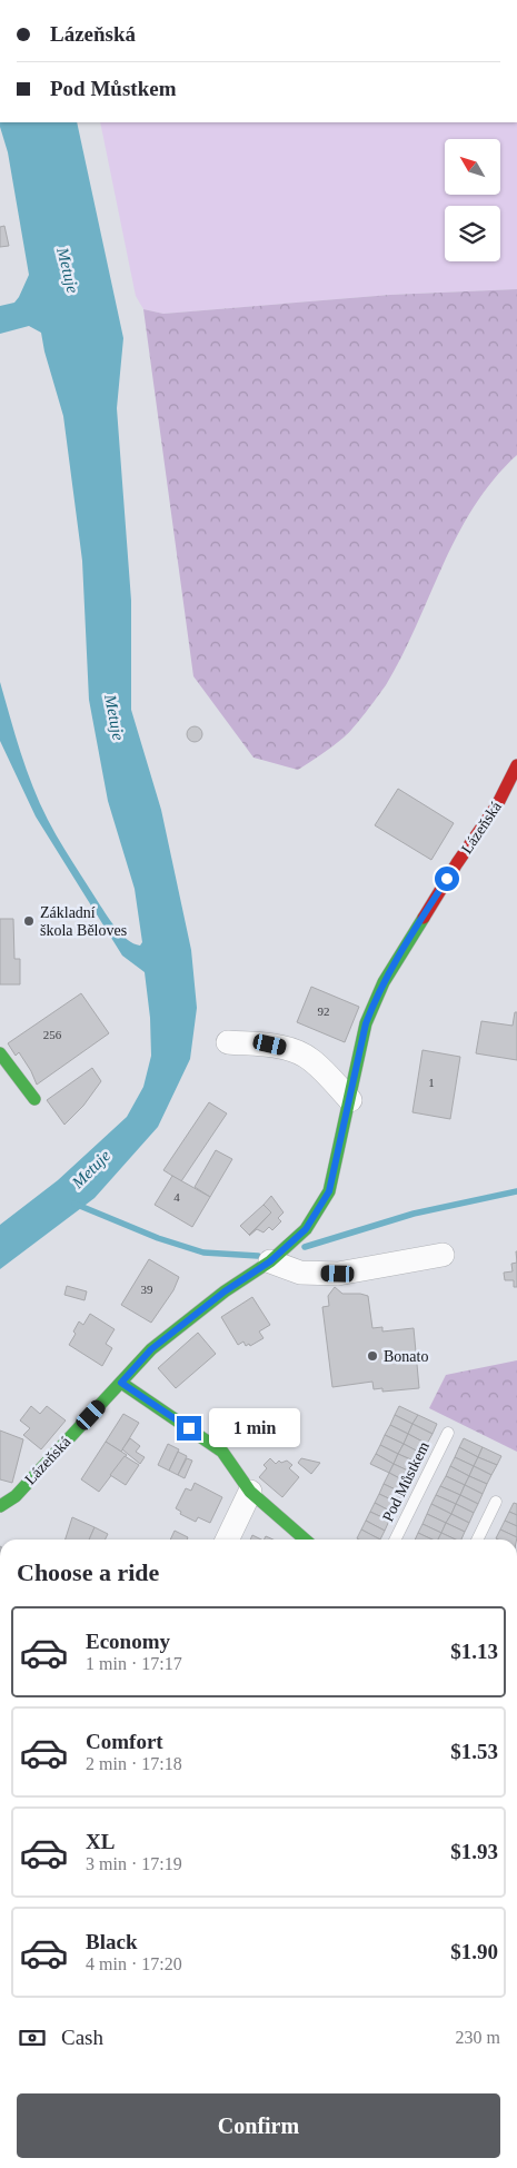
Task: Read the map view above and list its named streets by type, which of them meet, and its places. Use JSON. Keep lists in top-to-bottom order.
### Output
{
  "streets": {
    "street": ["Lázeňská"],
    "lane": ["Pod Můstkem"]
  },
  "water": ["Metuje"],
  "places": ["Základní škola Běloves", "Bonato"],
  "house_numbers": [
    "92",
    "256",
    "1",
    "4",
    "39"
  ],
  "north": "top left",
  "page": {
    "banner": ["Lázeňská", "Pod Můstkem"],
    "bubble": "1 min",
    "heading": "Choose a ride",
    "list": [
      {
        "name": "Economy",
        "note": "1 min · 17:17",
        "value": "$1.13"
      },
      {
        "name": "Comfort",
        "note": "2 min · 17:18",
        "value": "$1.53"
      },
      {
        "name": "XL",
        "note": "3 min · 17:19",
        "value": "$1.93"
      },
      {
        "name": "Black",
        "note": "4 min · 17:20",
        "value": "$1.90"
      }
    ],
    "pay": ["Cash", "230 m"],
    "buttons": "Confirm"
  }
}
